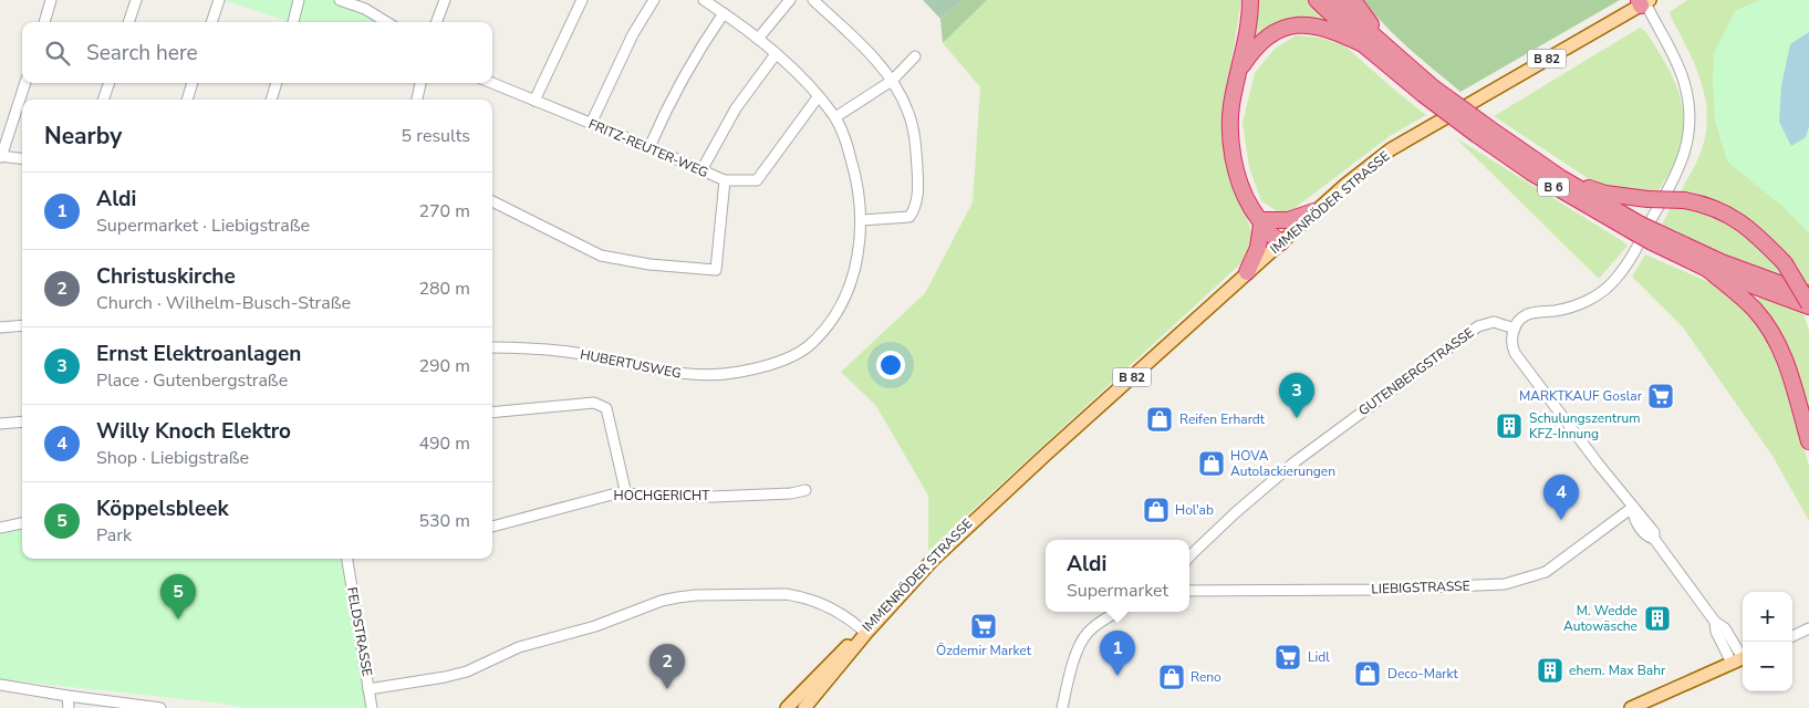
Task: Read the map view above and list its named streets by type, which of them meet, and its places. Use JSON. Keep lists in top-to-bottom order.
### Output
{
  "streets": {
    "highway": ["B 6"],
    "main road": ["B 82", "IMMENRÖDER STRASSE"],
    "street": [
      "FRITZ-REUTER-WEG",
      "HUBERTUSWEG",
      "GUTENBERGSTRASSE",
      "HOCHGERICHT",
      "LIEBIGSTRASSE",
      "FELDSTRASSE"
    ]
  },
  "places": {
    "supermarket": ["MARKTKAUF Goslar", "Özdemir Market", "Lidl"],
    "shop": [
      "Reifen Erhardt",
      "HOVA Autolackierungen",
      "Hol'ab",
      "Deco-Markt",
      "Reno"
    ],
    "building": ["Schulungszentrum KFZ-Innung", "M. Wedde Autowäsche", "ehem. Max Bahr"]
  },
  "page": {
    "search": "Search here",
    "heading": ["Nearby", "5 results"],
    "list": [
      {
        "mark": "1",
        "name": "Aldi",
        "note": "Supermarket · Liebigstraße",
        "value": "270 m"
      },
      {
        "mark": "2",
        "name": "Christuskirche",
        "note": "Church · Wilhelm-Busch-Straße",
        "value": "280 m"
      },
      {
        "mark": "3",
        "name": "Ernst Elektroanlagen",
        "note": "Place · Gutenbergstraße",
        "value": "290 m"
      },
      {
        "mark": "4",
        "name": "Willy Knoch Elektro",
        "note": "Shop · Liebigstraße",
        "value": "490 m"
      },
      {
        "mark": "5",
        "name": "Köppelsbleek",
        "note": "Park",
        "value": "530 m"
      }
    ],
    "pins": [
      "3",
      "4",
      "5",
      "1",
      "2"
    ],
    "popup": ["Aldi", "Supermarket"],
    "map_buttons": ["+", "−"]
  }
}
